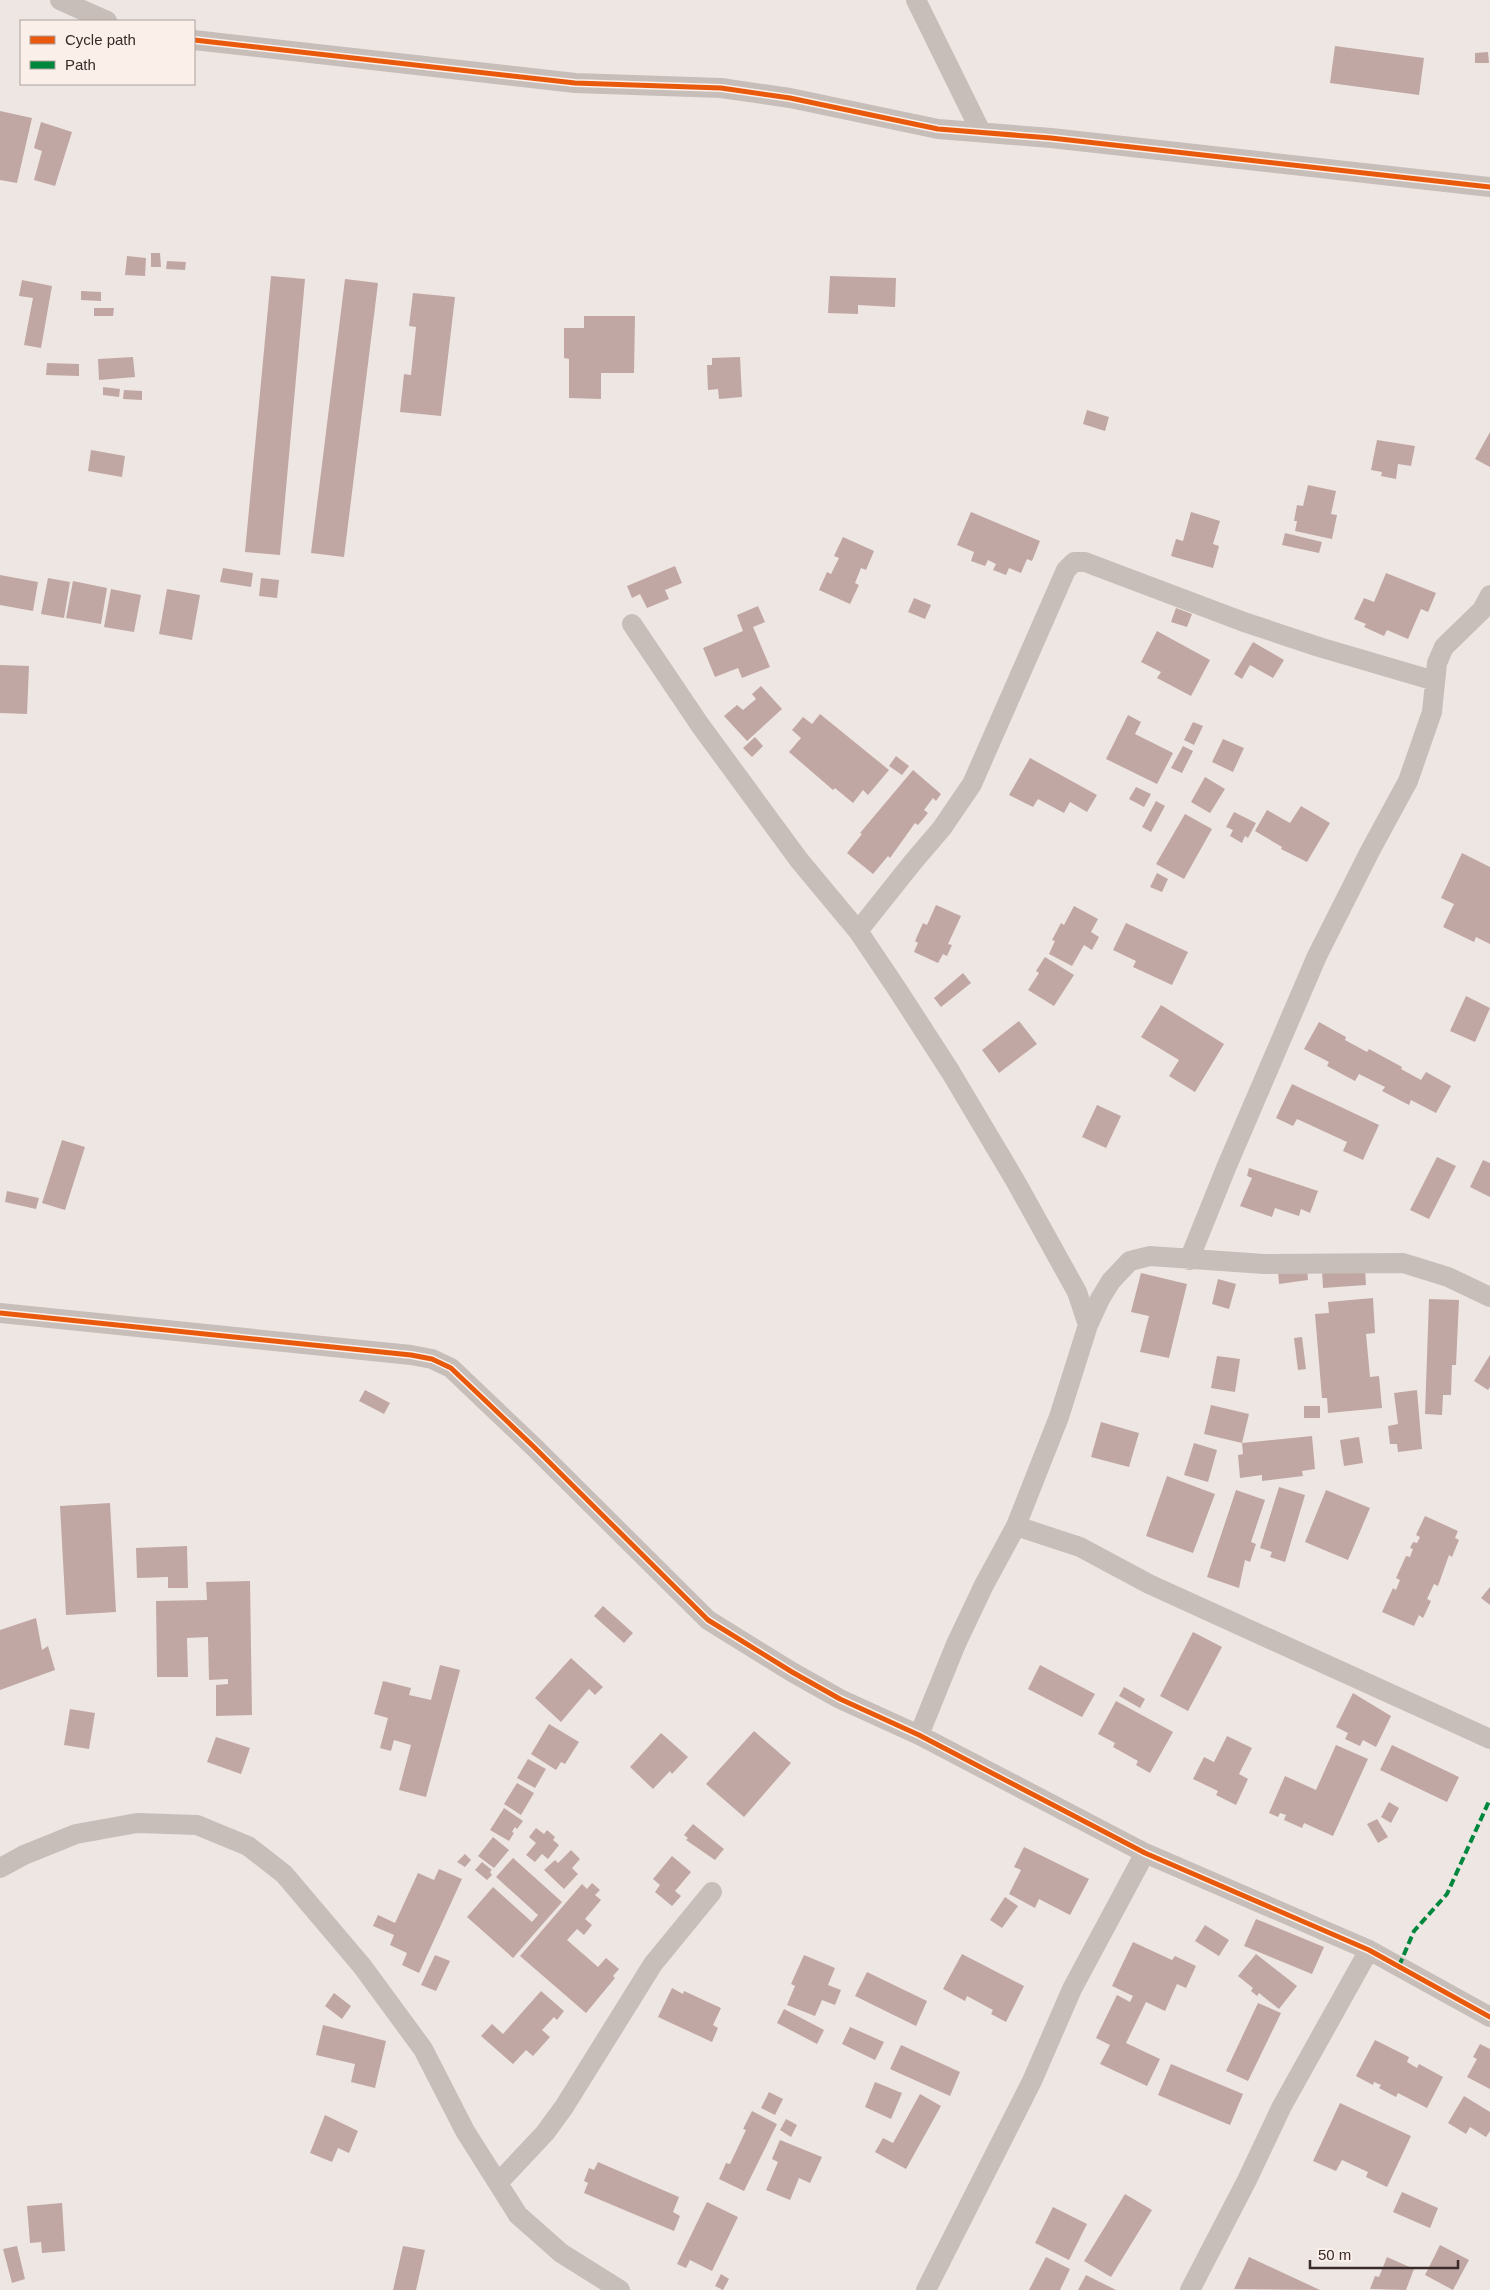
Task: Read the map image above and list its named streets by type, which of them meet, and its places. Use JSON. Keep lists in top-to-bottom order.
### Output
{
  "legend": ["Cycle path", "Path"],
  "scale_bar": "50 m"
}
